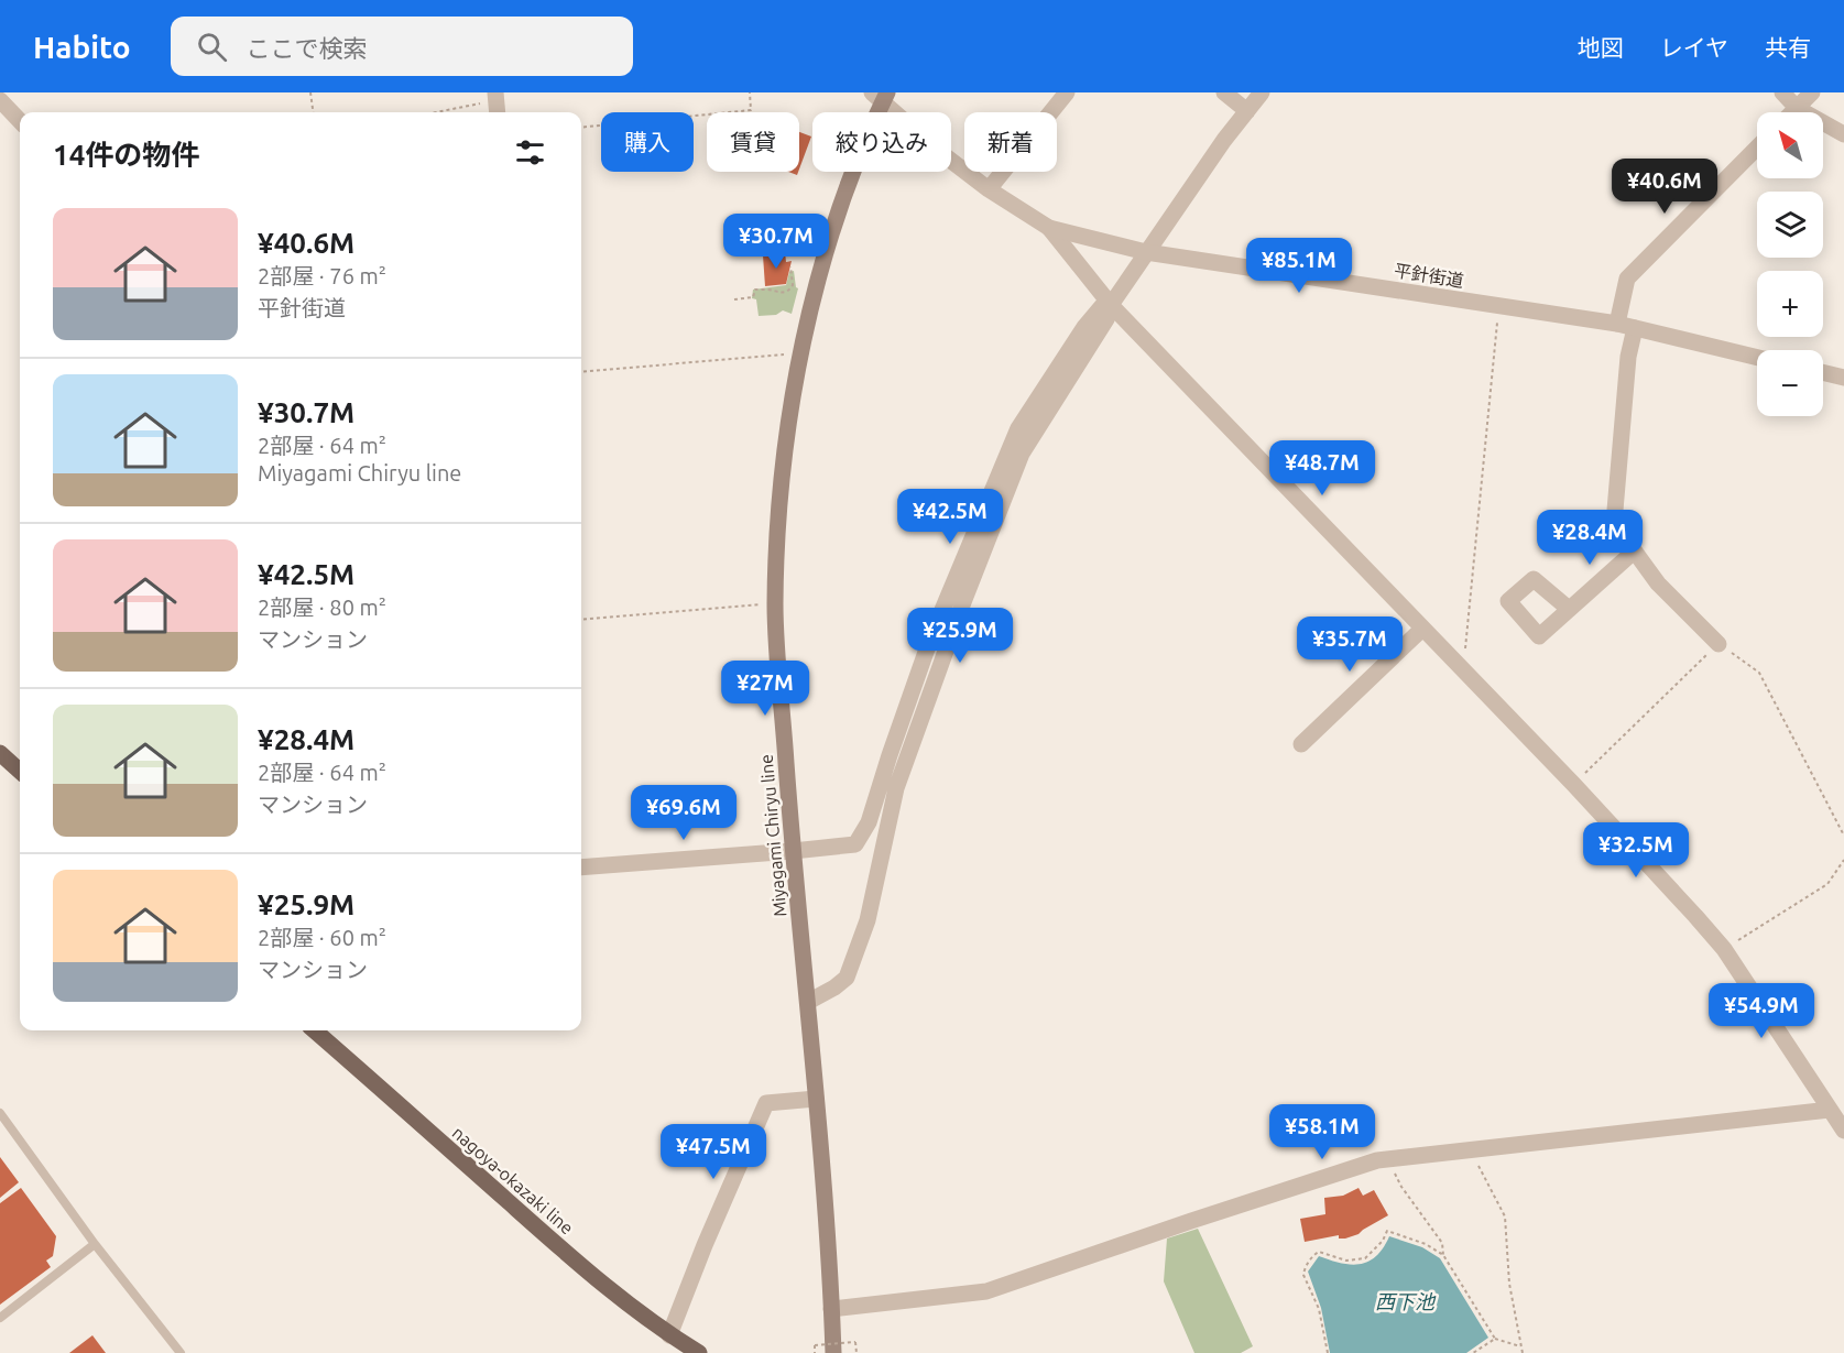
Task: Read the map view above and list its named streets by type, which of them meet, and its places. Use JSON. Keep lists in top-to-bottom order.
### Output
{
  "streets": {
    "main road": ["Miyagami Chiryu line", "nagoya-okazaki line"],
    "street": ["平針街道"]
  },
  "crossings": [
    ["平針街道", "Miyagami Chiryu line"]
  ],
  "water": ["西下池"],
  "north": "top left",
  "page": {
    "header": "Habito",
    "search": "ここで検索",
    "nav": ["地図", "レイヤ", "共有"],
    "map_buttons": ["+", "−"],
    "chip": [
      "購入",
      "賃貸",
      "絞り込み",
      "新着"
    ],
    "heading": "14件の物件",
    "price": [
      "¥40.6M",
      "¥30.7M",
      "¥85.1M",
      "¥48.7M",
      "¥42.5M",
      "¥28.4M",
      "¥25.9M",
      "¥35.7M",
      "¥27M",
      "¥69.6M",
      "¥32.5M",
      "¥54.9M",
      "¥58.1M",
      "¥47.5M"
    ],
    "list": [
      {
        "name": "¥40.6M",
        "note": "2部屋 · 76 m² · 平針街道"
      },
      {
        "name": "¥30.7M",
        "note": "2部屋 · 64 m² · Miyagami Chiryu line"
      },
      {
        "name": "¥42.5M",
        "note": "2部屋 · 80 m² · マンション"
      },
      {
        "name": "¥28.4M",
        "note": "2部屋 · 64 m² · マンション"
      },
      {
        "name": "¥25.9M",
        "note": "2部屋 · 60 m² · マンション"
      }
    ]
  }
}
